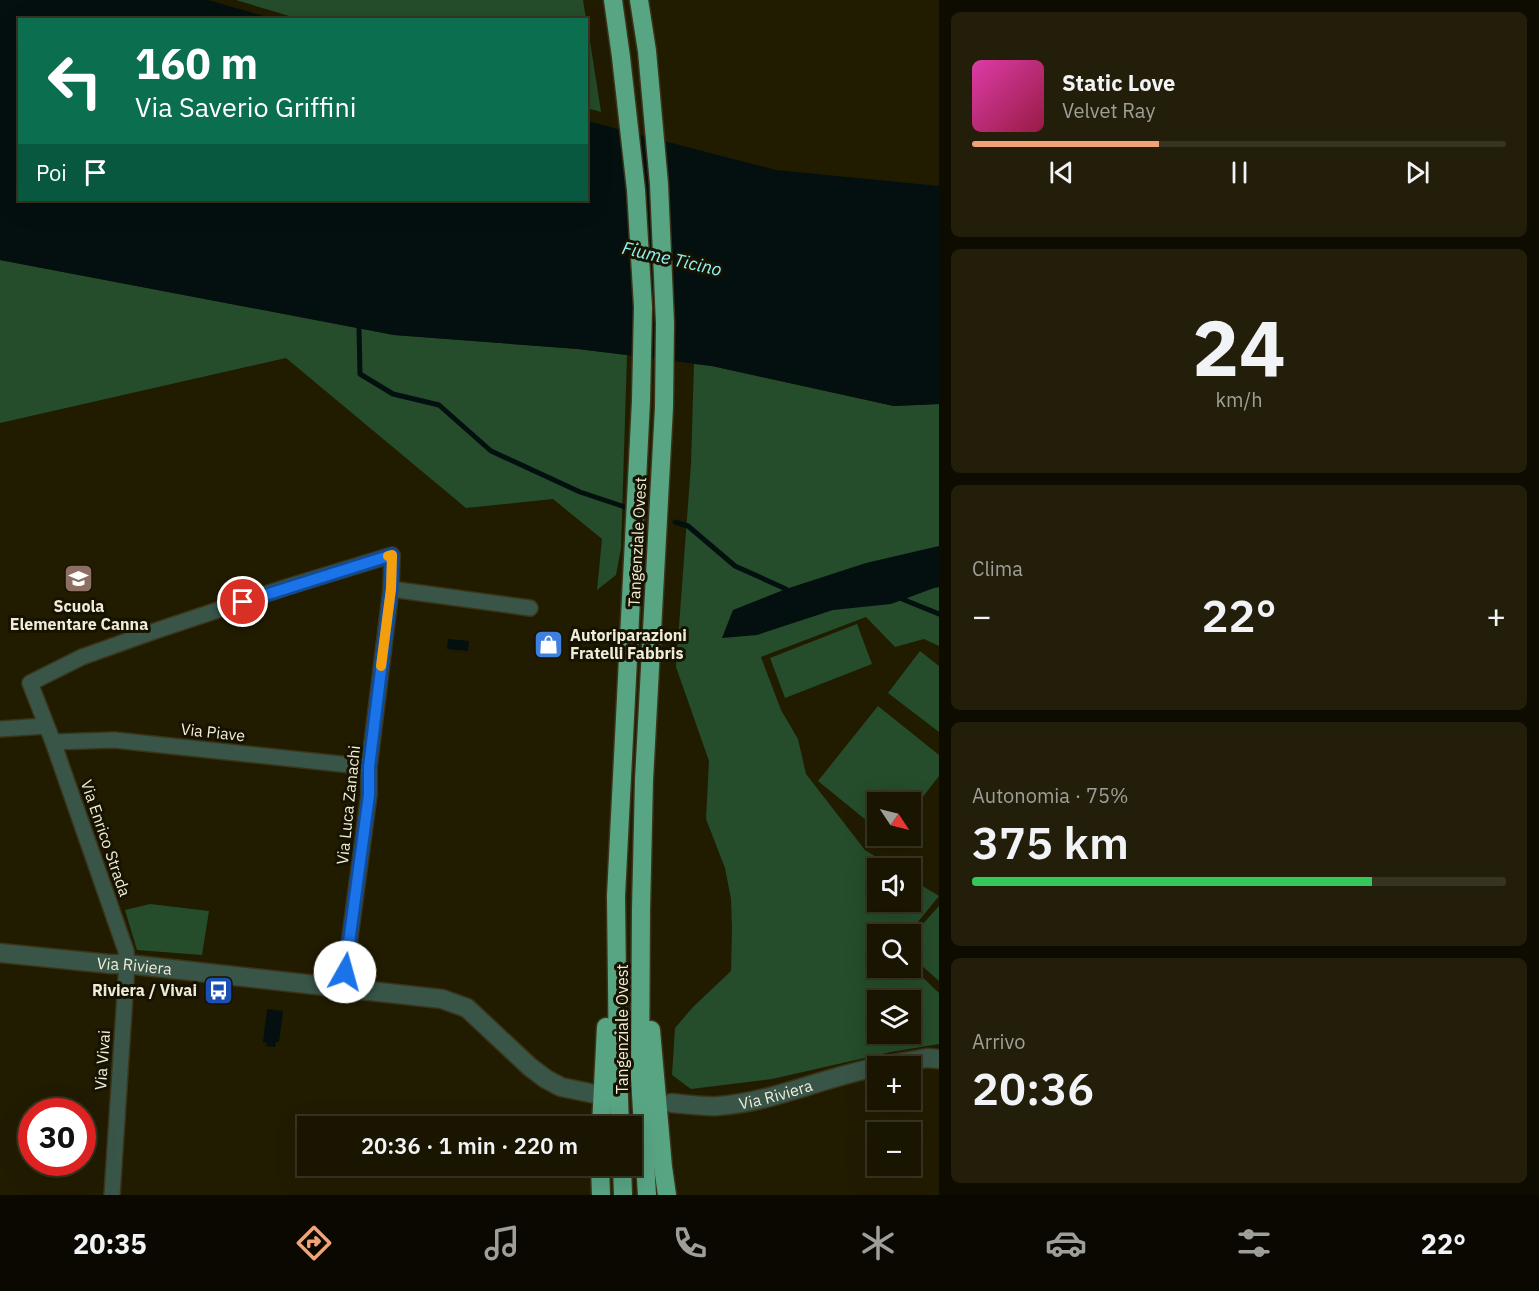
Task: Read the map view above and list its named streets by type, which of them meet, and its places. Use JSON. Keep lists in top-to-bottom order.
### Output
{
  "streets": {
    "highway": ["Tangenziale Ovest"],
    "street": [
      "Via Piave",
      "Via Luca Zanachi",
      "Via Enrico Strada",
      "Via Riviera",
      "Via Vivai"
    ]
  },
  "crossings": [
    ["Via Piave", "Via Luca Zanachi"],
    ["Via Piave", "Via Enrico Strada"],
    ["Via Luca Zanachi", "Via Enrico Strada"],
    ["Via Luca Zanachi", "Via Riviera"],
    ["Via Enrico Strada", "Via Riviera"],
    ["Via Enrico Strada", "Via Vivai"],
    ["Via Riviera", "Via Vivai"]
  ],
  "water": ["Fiume Ticino"],
  "places": {
    "school or university": ["Scuola Elementare Canna"],
    "shop": ["Autoriparazioni Fratelli Fabbris"],
    "bus stop": ["Riviera / Vivai"]
  },
  "north": "bottom right",
  "page": {
    "turn": ["160 m", "Via Saverio Griffini"],
    "song": ["Static Love", "Velvet Ray"],
    "then": "Poi",
    "tile": [
      ["24", "km/h"],
      "Clima",
      ["Autonomia · 75%", "375 km"],
      ["Arrivo", "20:36"]
    ],
    "heat": ["−", "22°", "+"],
    "map_buttons": ["+", "−"],
    "limit": "30",
    "trip": "20:36 · 1 min · 220 m",
    "tabs": ["20:35", "22°"]
  }
}
